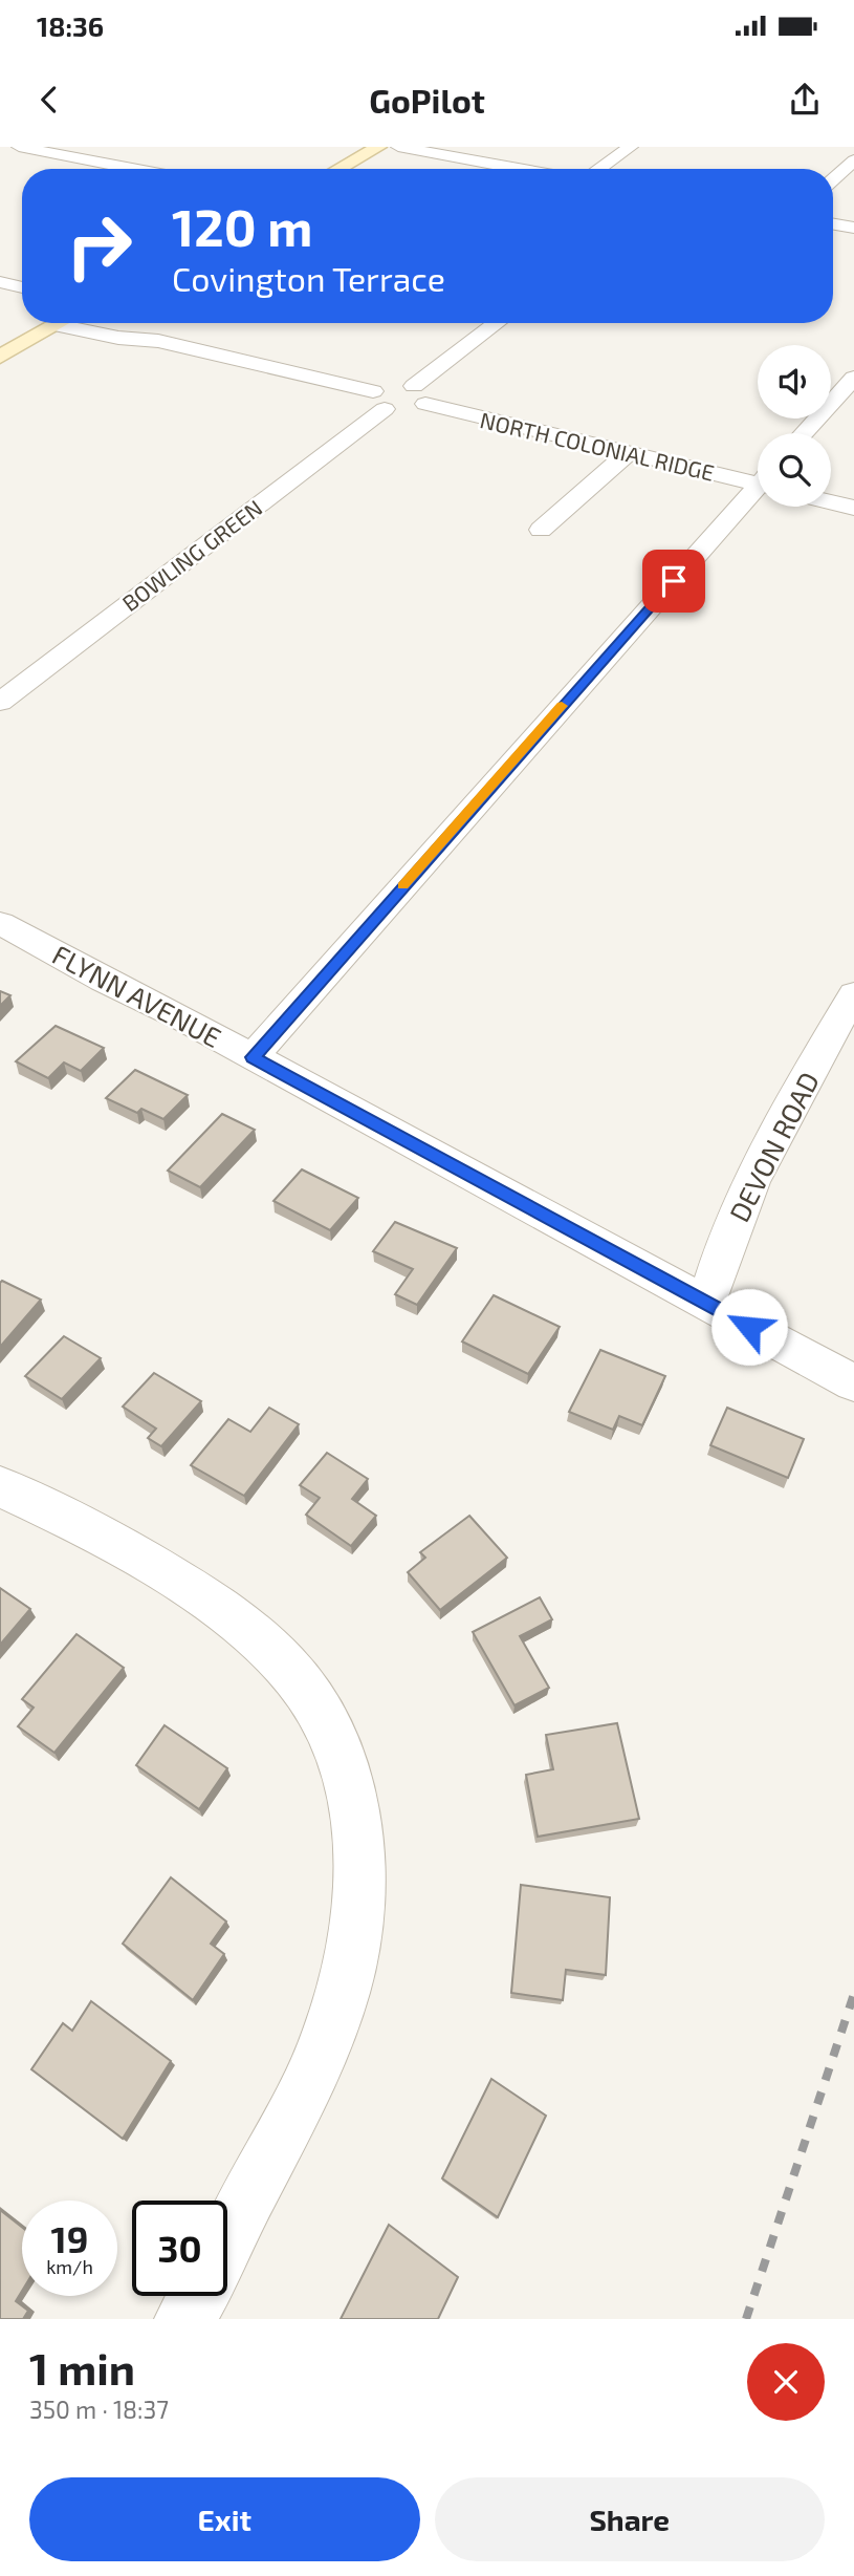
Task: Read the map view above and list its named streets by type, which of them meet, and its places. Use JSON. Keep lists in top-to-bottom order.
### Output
{
  "streets": {
    "street": [
      "NORTH COLONIAL RIDGE",
      "BOWLING GREEN",
      "FLYNN AVENUE",
      "DEVON ROAD"
    ]
  },
  "crossings": [
    ["FLYNN AVENUE", "DEVON ROAD"]
  ],
  "page": {
    "status": "18:36",
    "header": "GoPilot",
    "turn": ["120 m", "Covington Terrace"],
    "speed": "19 km/h",
    "limit": "30",
    "heading": ["1 min", "350 m · 18:37"],
    "buttons": ["Exit", "Share"]
  }
}
